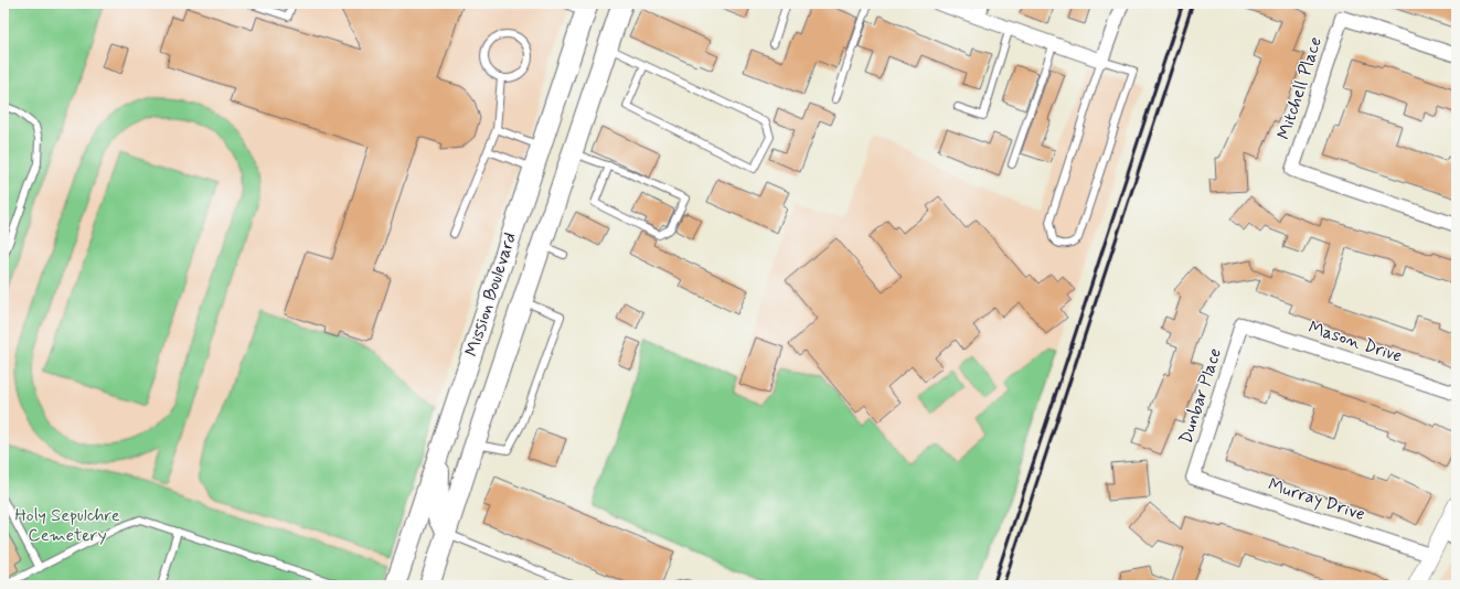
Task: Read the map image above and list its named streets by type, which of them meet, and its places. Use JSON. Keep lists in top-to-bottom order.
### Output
{
  "streets": {
    "main road": ["Mission Boulevard"],
    "street": [
      "Mitchell Place",
      "Mason Drive",
      "Dunbar Place",
      "Murray Drive"
    ]
  },
  "crossings": [
    ["Mason Drive", "Dunbar Place"],
    ["Dunbar Place", "Murray Drive"]
  ],
  "parks": ["Holy Sepulchre Cemetery"]
}
